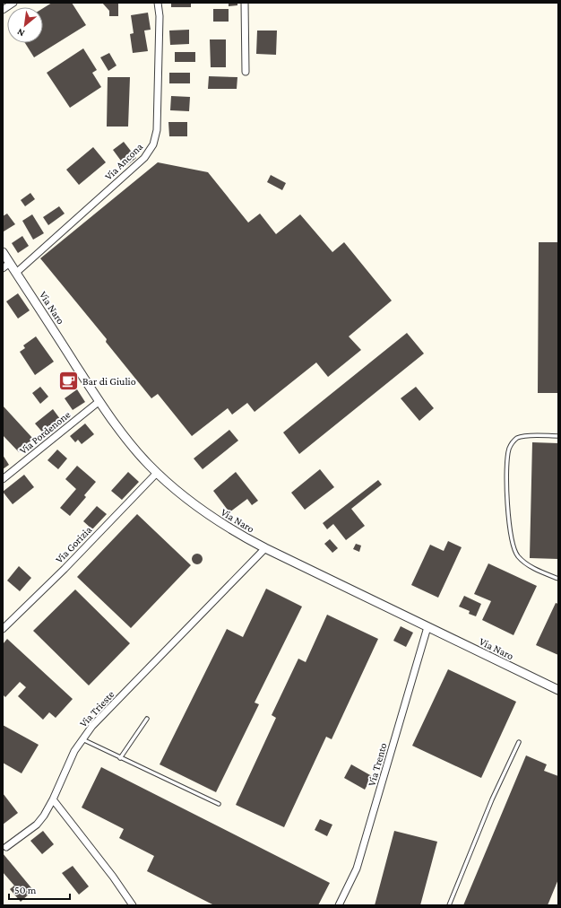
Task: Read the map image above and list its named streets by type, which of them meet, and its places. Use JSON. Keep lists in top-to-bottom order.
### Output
{
  "streets": {
    "street": [
      "Via Ancona",
      "Via Naro",
      "Via Pordenone",
      "Via Gorizia",
      "Via Trieste",
      "Via Trento"
    ]
  },
  "crossings": [
    ["Via Ancona", "Via Naro"],
    ["Via Naro", "Via Pordenone"],
    ["Via Naro", "Via Gorizia"],
    ["Via Naro", "Via Trieste"],
    ["Via Naro", "Via Trento"]
  ],
  "places": {
    "cafe": ["Bar di Giulio"]
  },
  "scale_bar": "50 m",
  "north": "bottom left"
}
